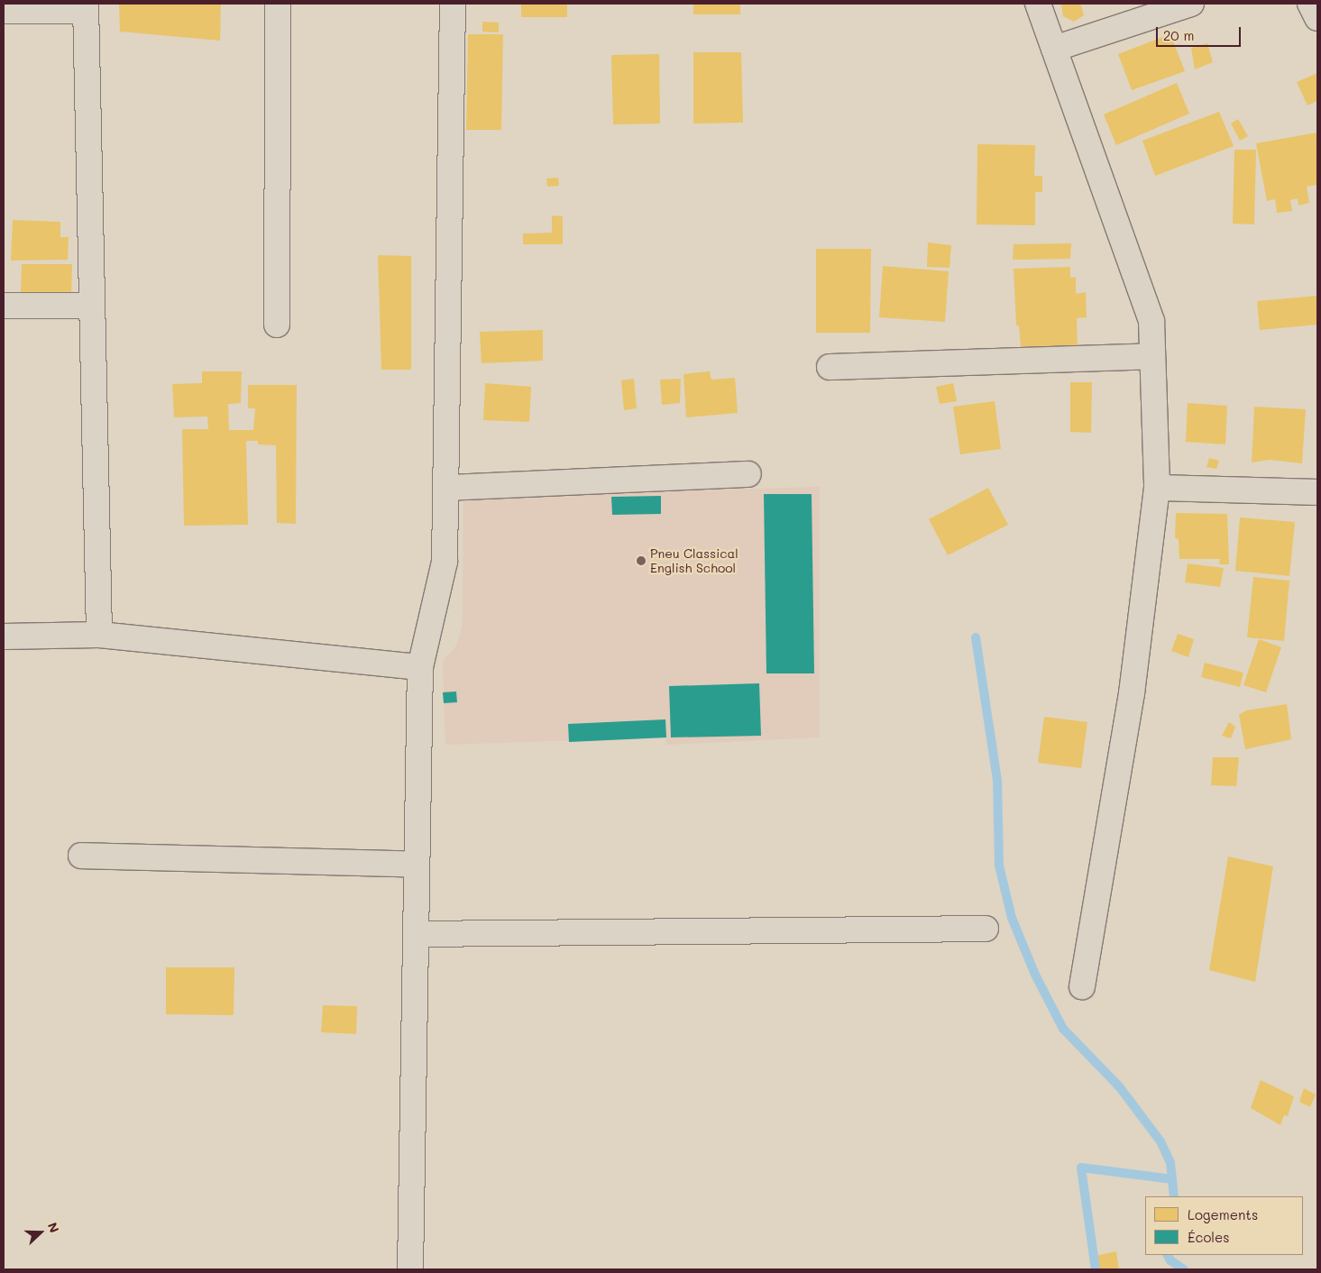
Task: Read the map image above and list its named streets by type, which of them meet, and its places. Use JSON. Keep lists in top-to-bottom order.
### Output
{
  "places": ["Pneu Classical English School"],
  "legend": ["Logements", "Écoles"],
  "scale_bar": "20 m",
  "north": "right"
}
